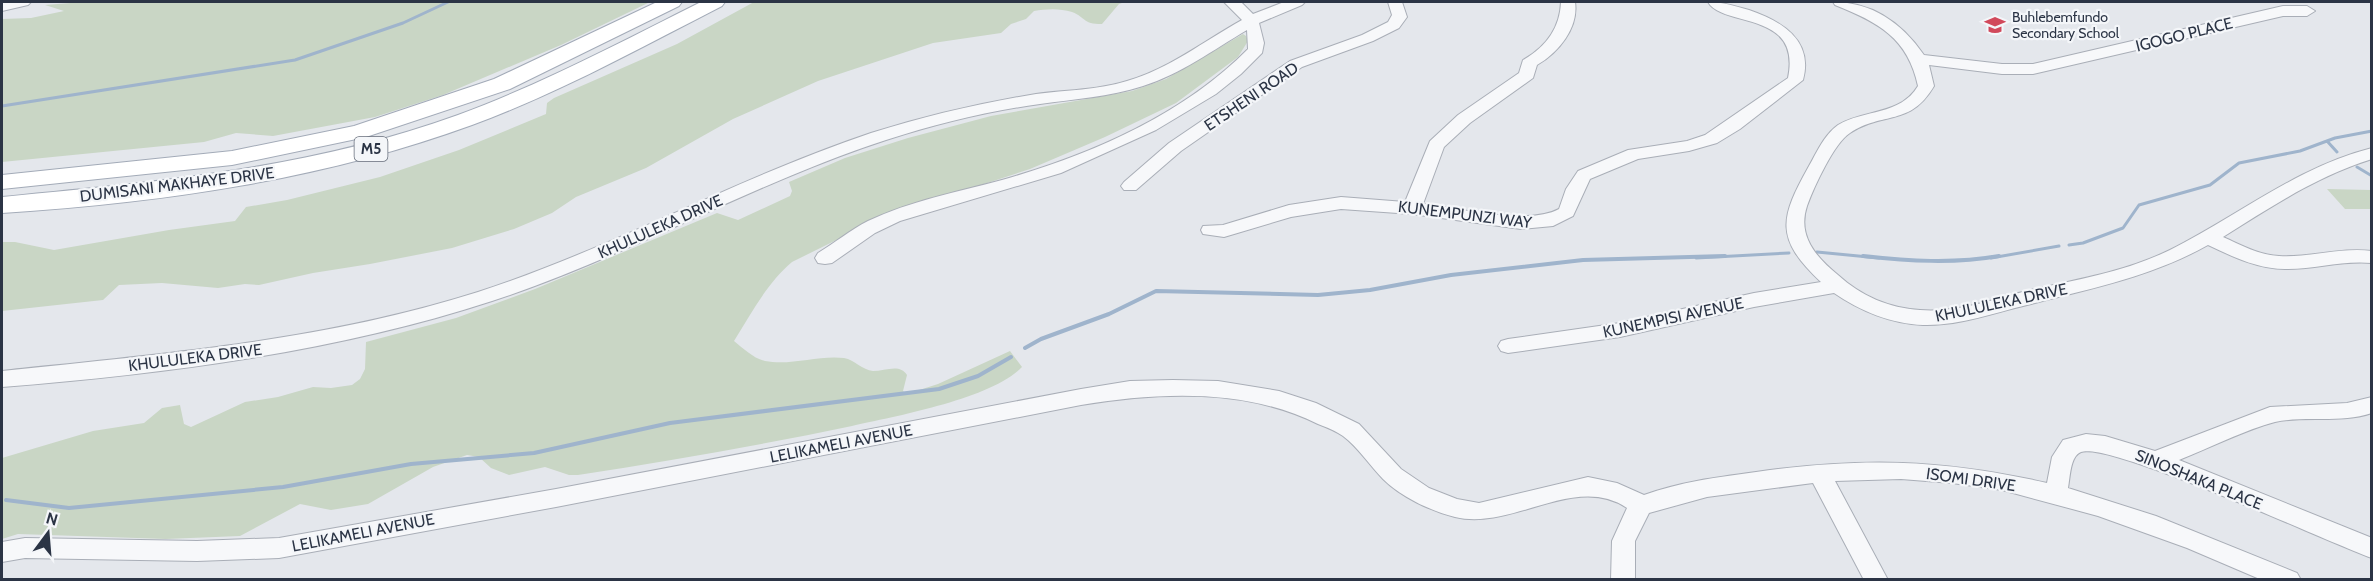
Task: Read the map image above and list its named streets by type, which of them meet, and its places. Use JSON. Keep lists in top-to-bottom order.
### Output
{
  "streets": {
    "main road": ["M5", "DUMISANI MAKHAYE DRIVE"],
    "street": [
      "IGOGO PLACE",
      "ETSHENI ROAD",
      "KUNEMPUNZI WAY",
      "KHULULEKA DRIVE",
      "KUNEMPISI AVENUE",
      "LELIKAMELI AVENUE",
      "ISOMI DRIVE",
      "SINOSHAKA PLACE"
    ]
  },
  "crossings": [
    ["IGOGO PLACE", "KHULULEKA DRIVE"],
    ["KHULULEKA DRIVE", "KUNEMPISI AVENUE"],
    ["LELIKAMELI AVENUE", "ISOMI DRIVE"],
    ["ISOMI DRIVE", "SINOSHAKA PLACE"]
  ],
  "places": {
    "school or university": ["Buhlebemfundo Secondary School"]
  },
  "north": "top"
}
